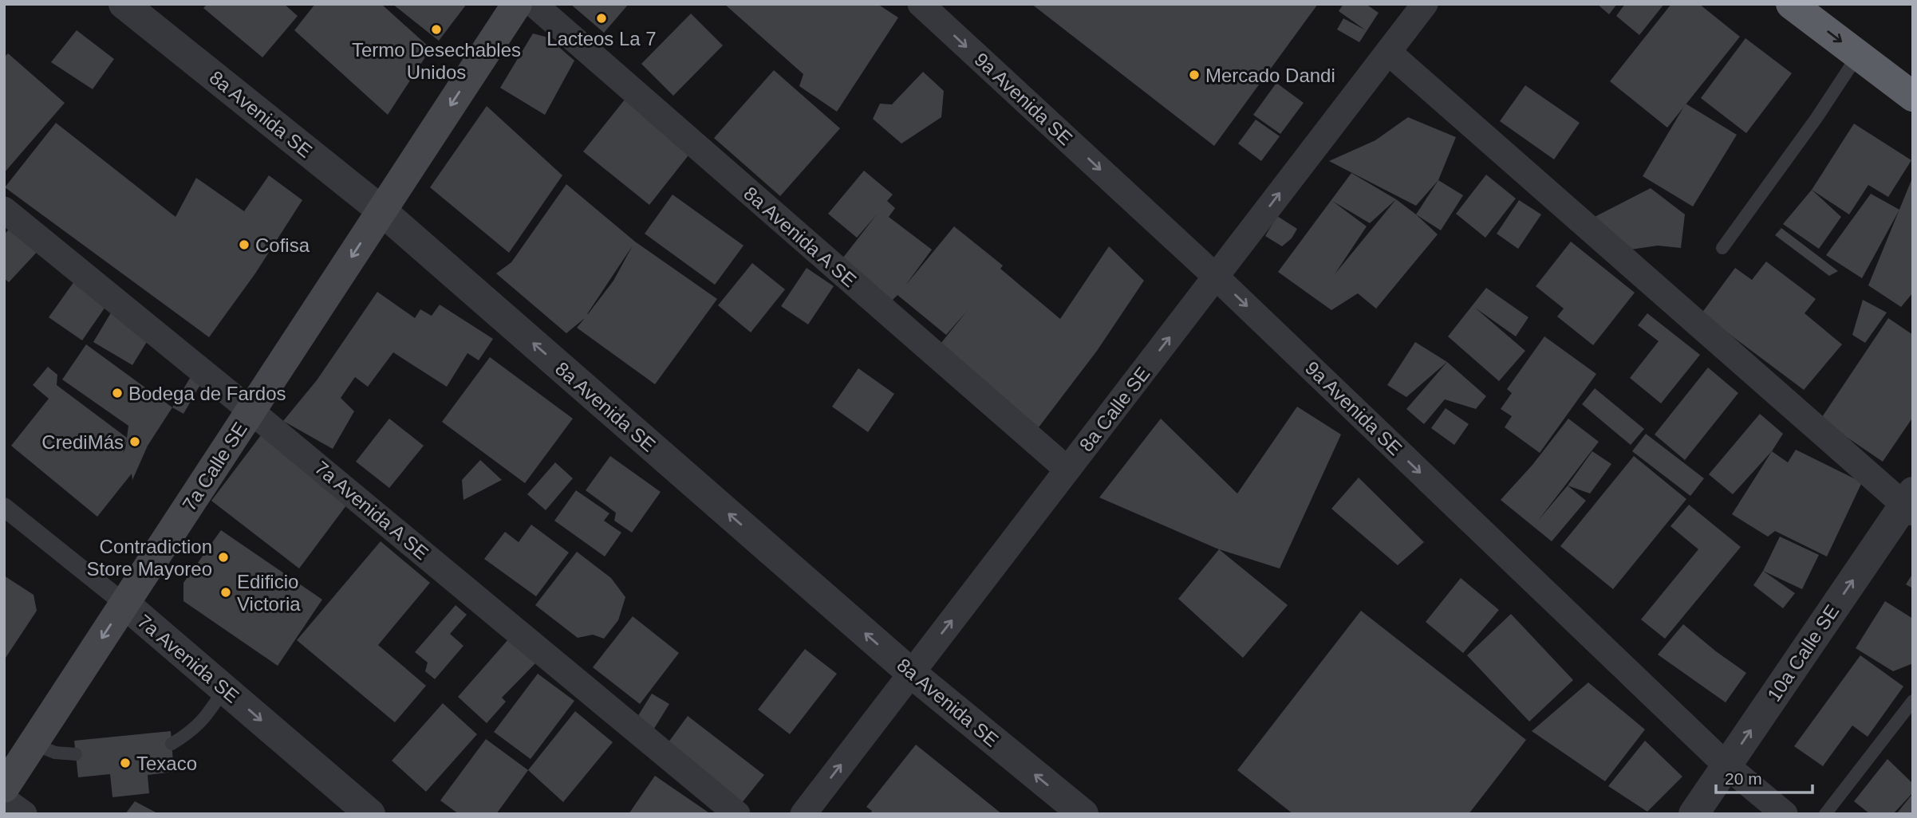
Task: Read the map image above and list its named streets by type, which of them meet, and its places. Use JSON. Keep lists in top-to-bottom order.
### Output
{
  "streets": {
    "main road": ["7a Calle SE"],
    "street": [
      "9a Avenida SE",
      "8a Avenida SE",
      "8a Avenida A SE",
      "8a Calle SE",
      "7a Avenida A SE",
      "10a Calle SE",
      "7a Avenida SE"
    ]
  },
  "crossings": [
    ["9a Avenida SE", "8a Calle SE"],
    ["9a Avenida SE", "10a Calle SE"],
    ["8a Avenida SE", "8a Calle SE"],
    ["8a Avenida SE", "7a Calle SE"],
    ["8a Avenida A SE", "8a Calle SE"],
    ["7a Calle SE", "7a Avenida A SE"],
    ["7a Calle SE", "7a Avenida SE"]
  ],
  "one_way": [
    "9a Avenida SE",
    "8a Avenida SE",
    "8a Calle SE",
    "7a Calle SE",
    "10a Calle SE",
    "7a Avenida SE"
  ],
  "places": [
    "Lacteos La 7",
    "Termo Desechables Unidos",
    "Mercado Dandi",
    "Cofisa",
    "Bodega de Fardos",
    "CrediMás",
    "Contradiction Store Mayoreo",
    "Edificio Victoria",
    "Texaco"
  ],
  "scale_bar": "20 m"
}
